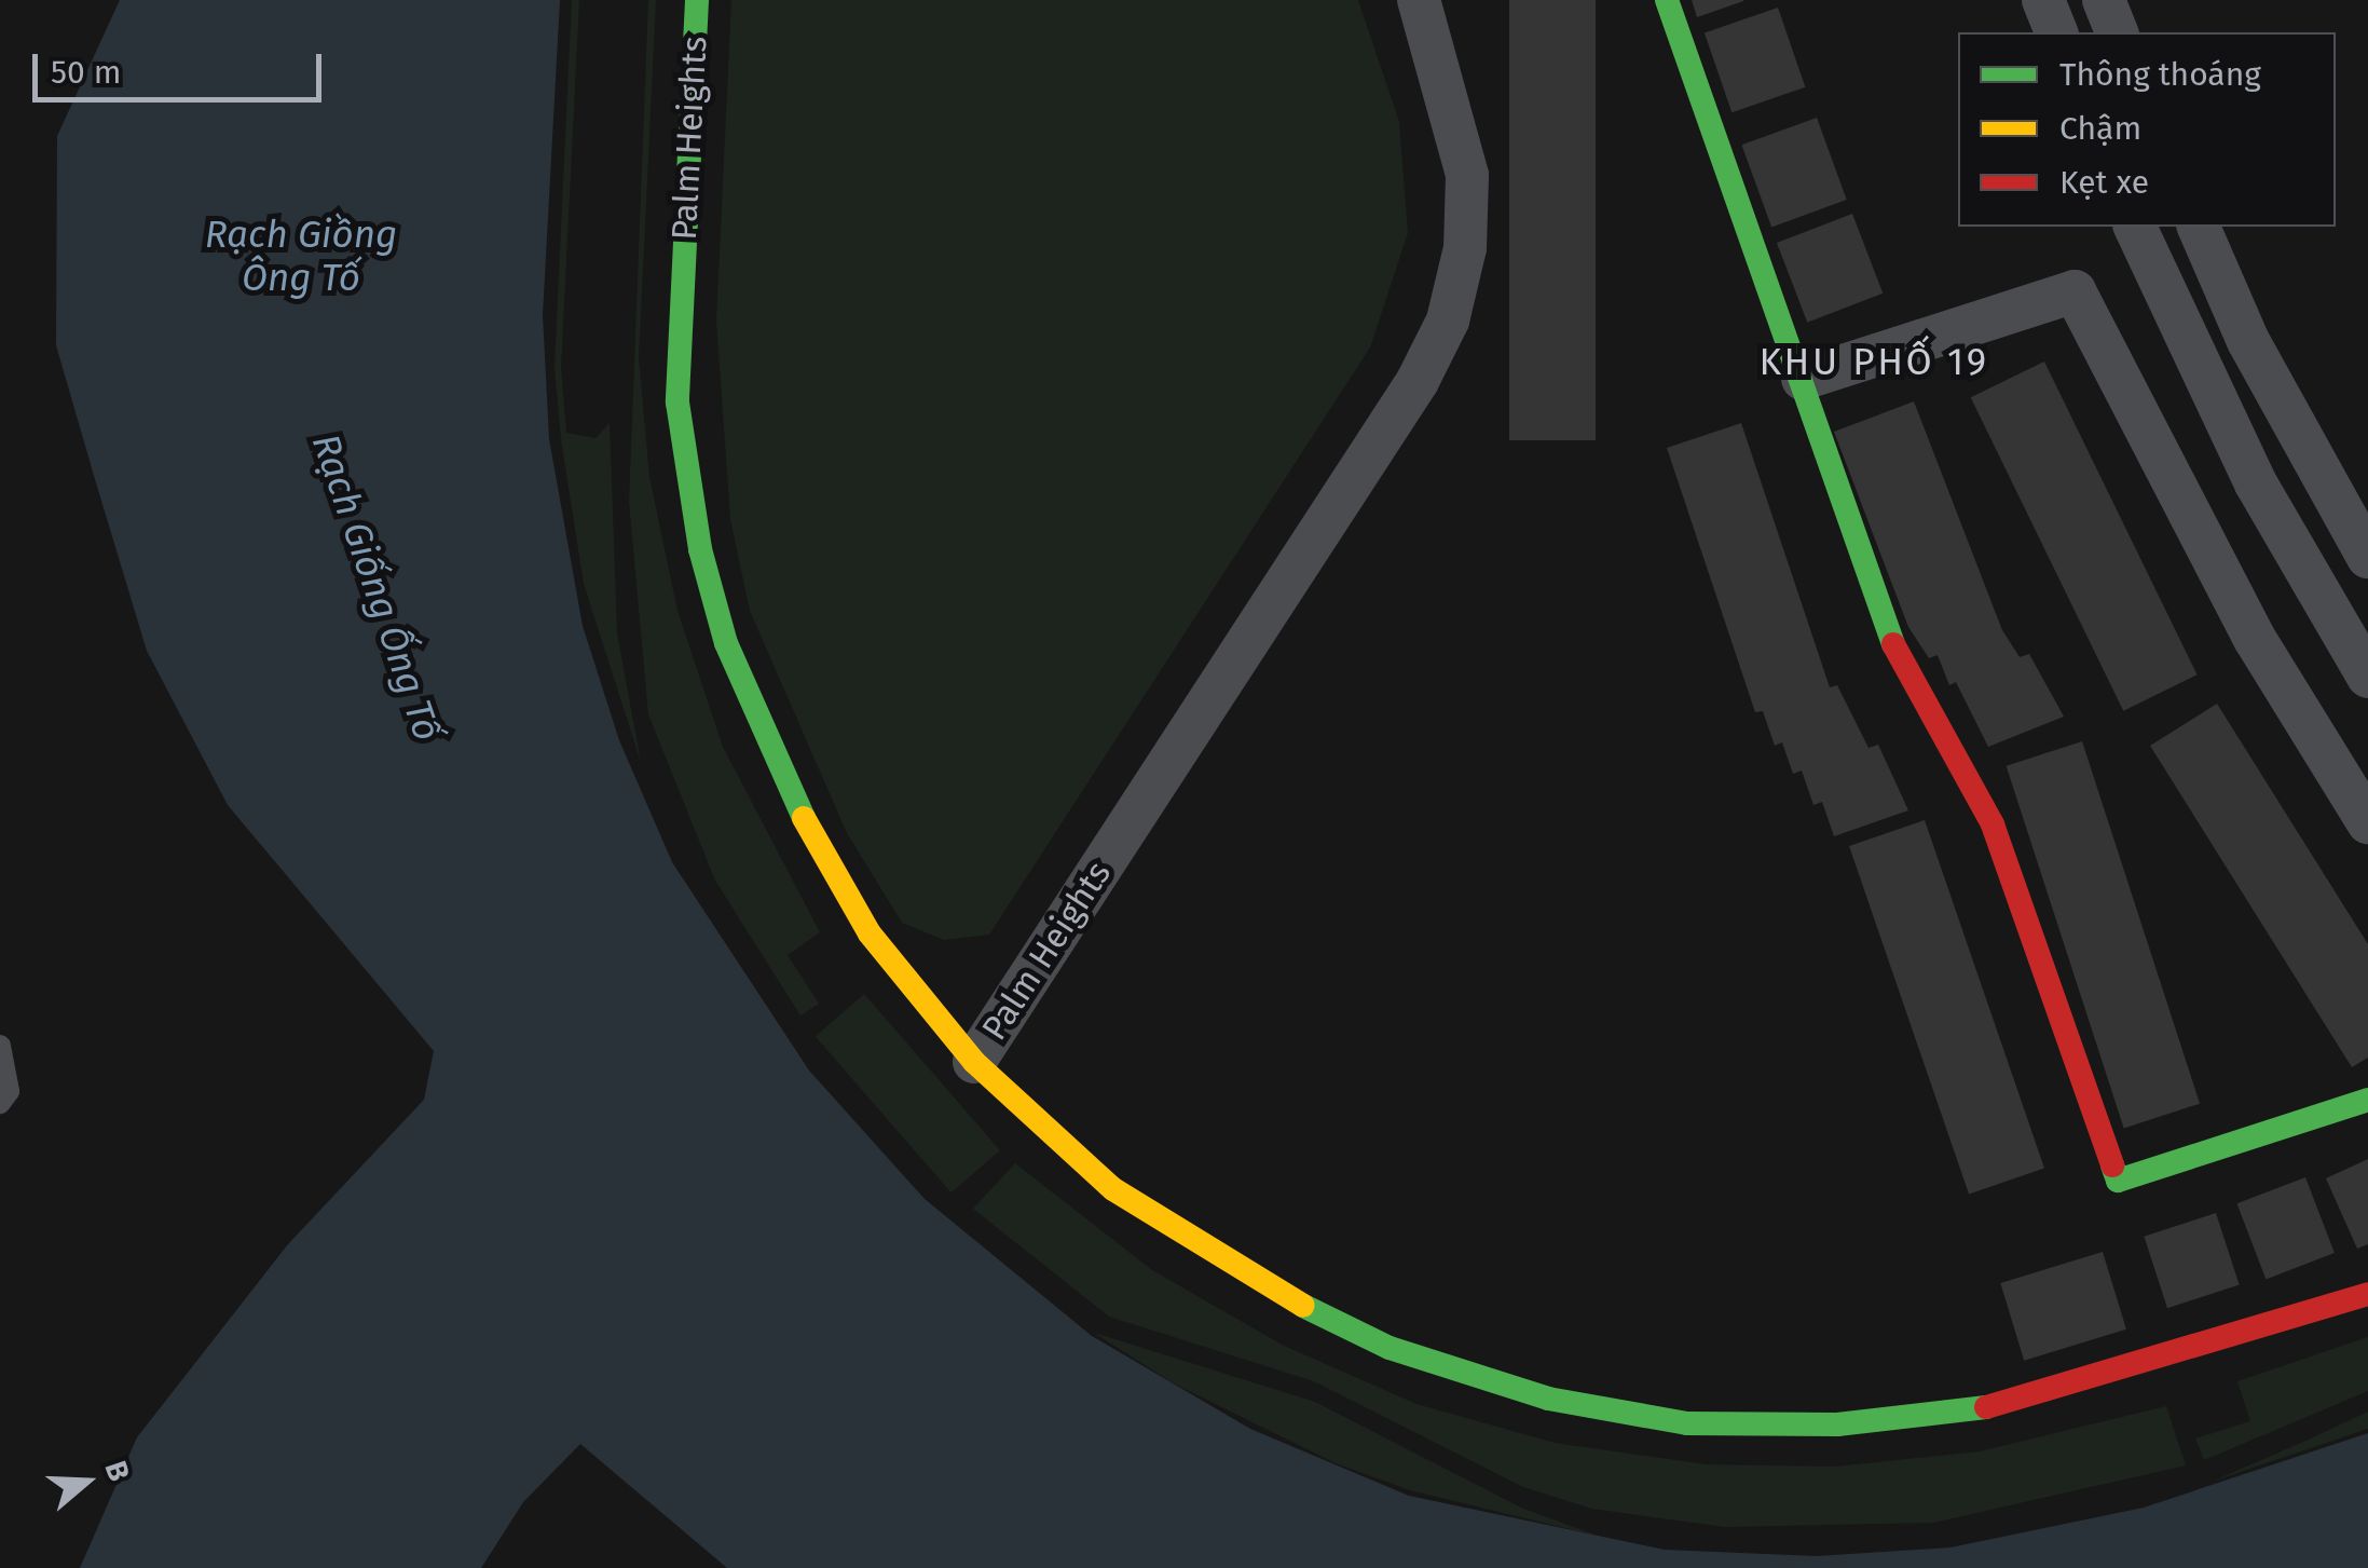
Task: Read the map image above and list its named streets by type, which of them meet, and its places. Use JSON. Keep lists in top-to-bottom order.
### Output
{
  "streets": {
    "street": ["Palm Heights"]
  },
  "districts": ["KHU PHỐ 19"],
  "water": ["Rạch Giồng Ông Tố", "Rạch Giống Ống Tố"],
  "legend": ["Thông thoáng", "Chậm", "Kẹt xe"],
  "scale_bar": "50 m",
  "north": "right"
}
